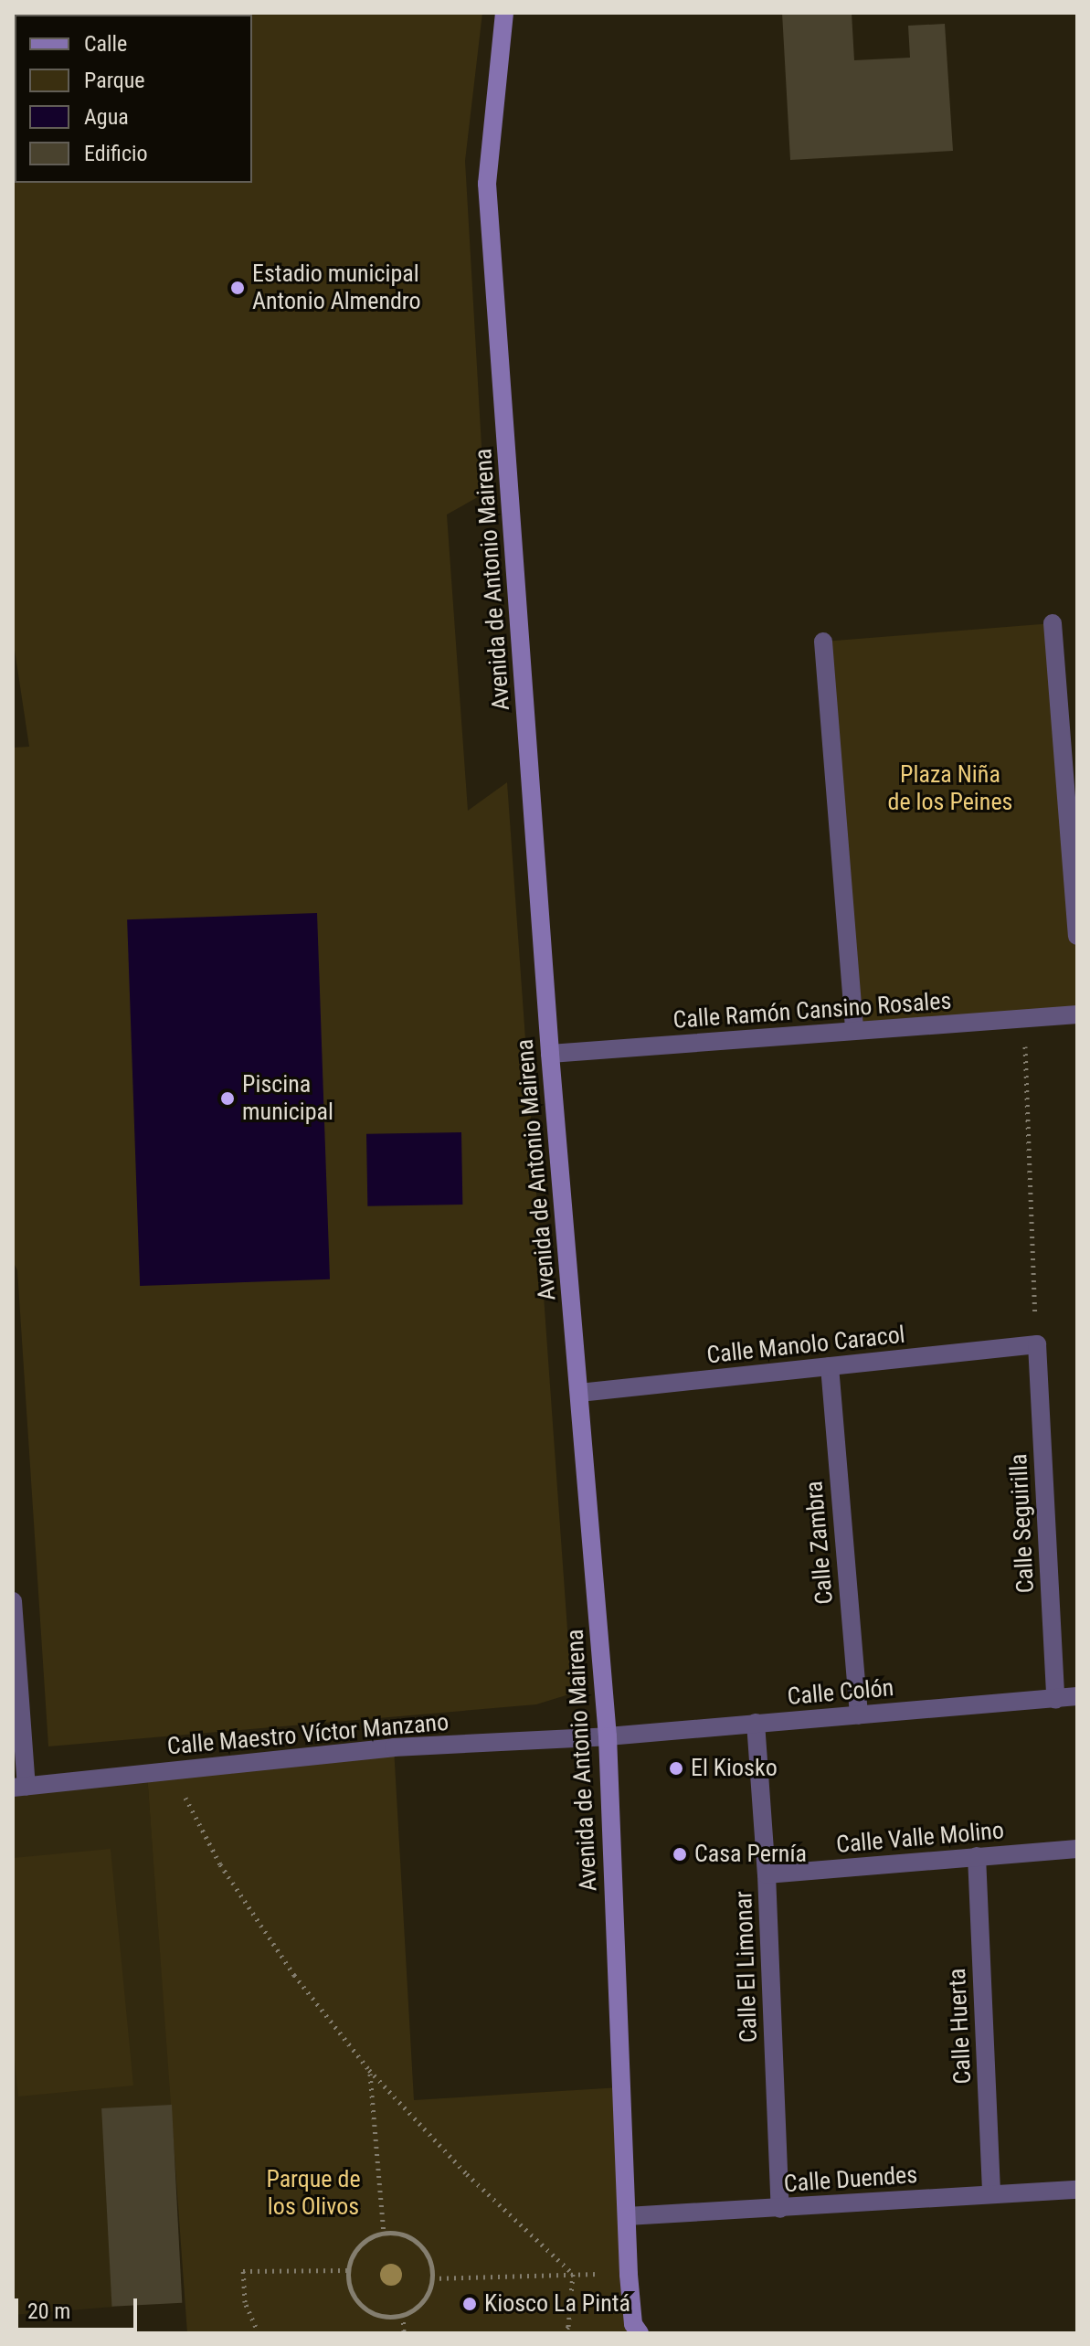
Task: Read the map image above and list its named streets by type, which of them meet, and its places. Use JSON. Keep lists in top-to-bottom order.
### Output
{
  "streets": {
    "street": [
      "Avenida de Antonio Mairena",
      "Calle Ramón Cansino Rosales",
      "Calle Manolo Caracol",
      "Calle Seguirilla",
      "Calle Zambra",
      "Calle Colón",
      "Calle Maestro Víctor Manzano",
      "Calle Valle Molino",
      "Calle El Limonar",
      "Calle Huerta",
      "Calle Duendes"
    ]
  },
  "crossings": [
    ["Avenida de Antonio Mairena", "Calle Ramón Cansino Rosales"],
    ["Avenida de Antonio Mairena", "Calle Manolo Caracol"],
    ["Avenida de Antonio Mairena", "Calle Colón"],
    ["Avenida de Antonio Mairena", "Calle Maestro Víctor Manzano"],
    ["Avenida de Antonio Mairena", "Calle Duendes"],
    ["Calle Manolo Caracol", "Calle Seguirilla"],
    ["Calle Manolo Caracol", "Calle Zambra"],
    ["Calle Seguirilla", "Calle Colón"],
    ["Calle Zambra", "Calle Colón"],
    ["Calle Colón", "Calle Maestro Víctor Manzano"],
    ["Calle Colón", "Calle El Limonar"],
    ["Calle Valle Molino", "Calle El Limonar"],
    ["Calle Valle Molino", "Calle Huerta"],
    ["Calle El Limonar", "Calle Duendes"],
    ["Calle Huerta", "Calle Duendes"]
  ],
  "parks": ["Plaza Niña de los Peines", "Parque de los Olivos"],
  "places": [
    "Estadio municipal Antonio Almendro",
    "Piscina municipal",
    "El Kiosko",
    "Casa Pernía",
    "Kiosco La Pintá"
  ],
  "legend": [
    "Calle",
    "Parque",
    "Agua",
    "Edificio"
  ],
  "scale_bar": "20 m"
}
